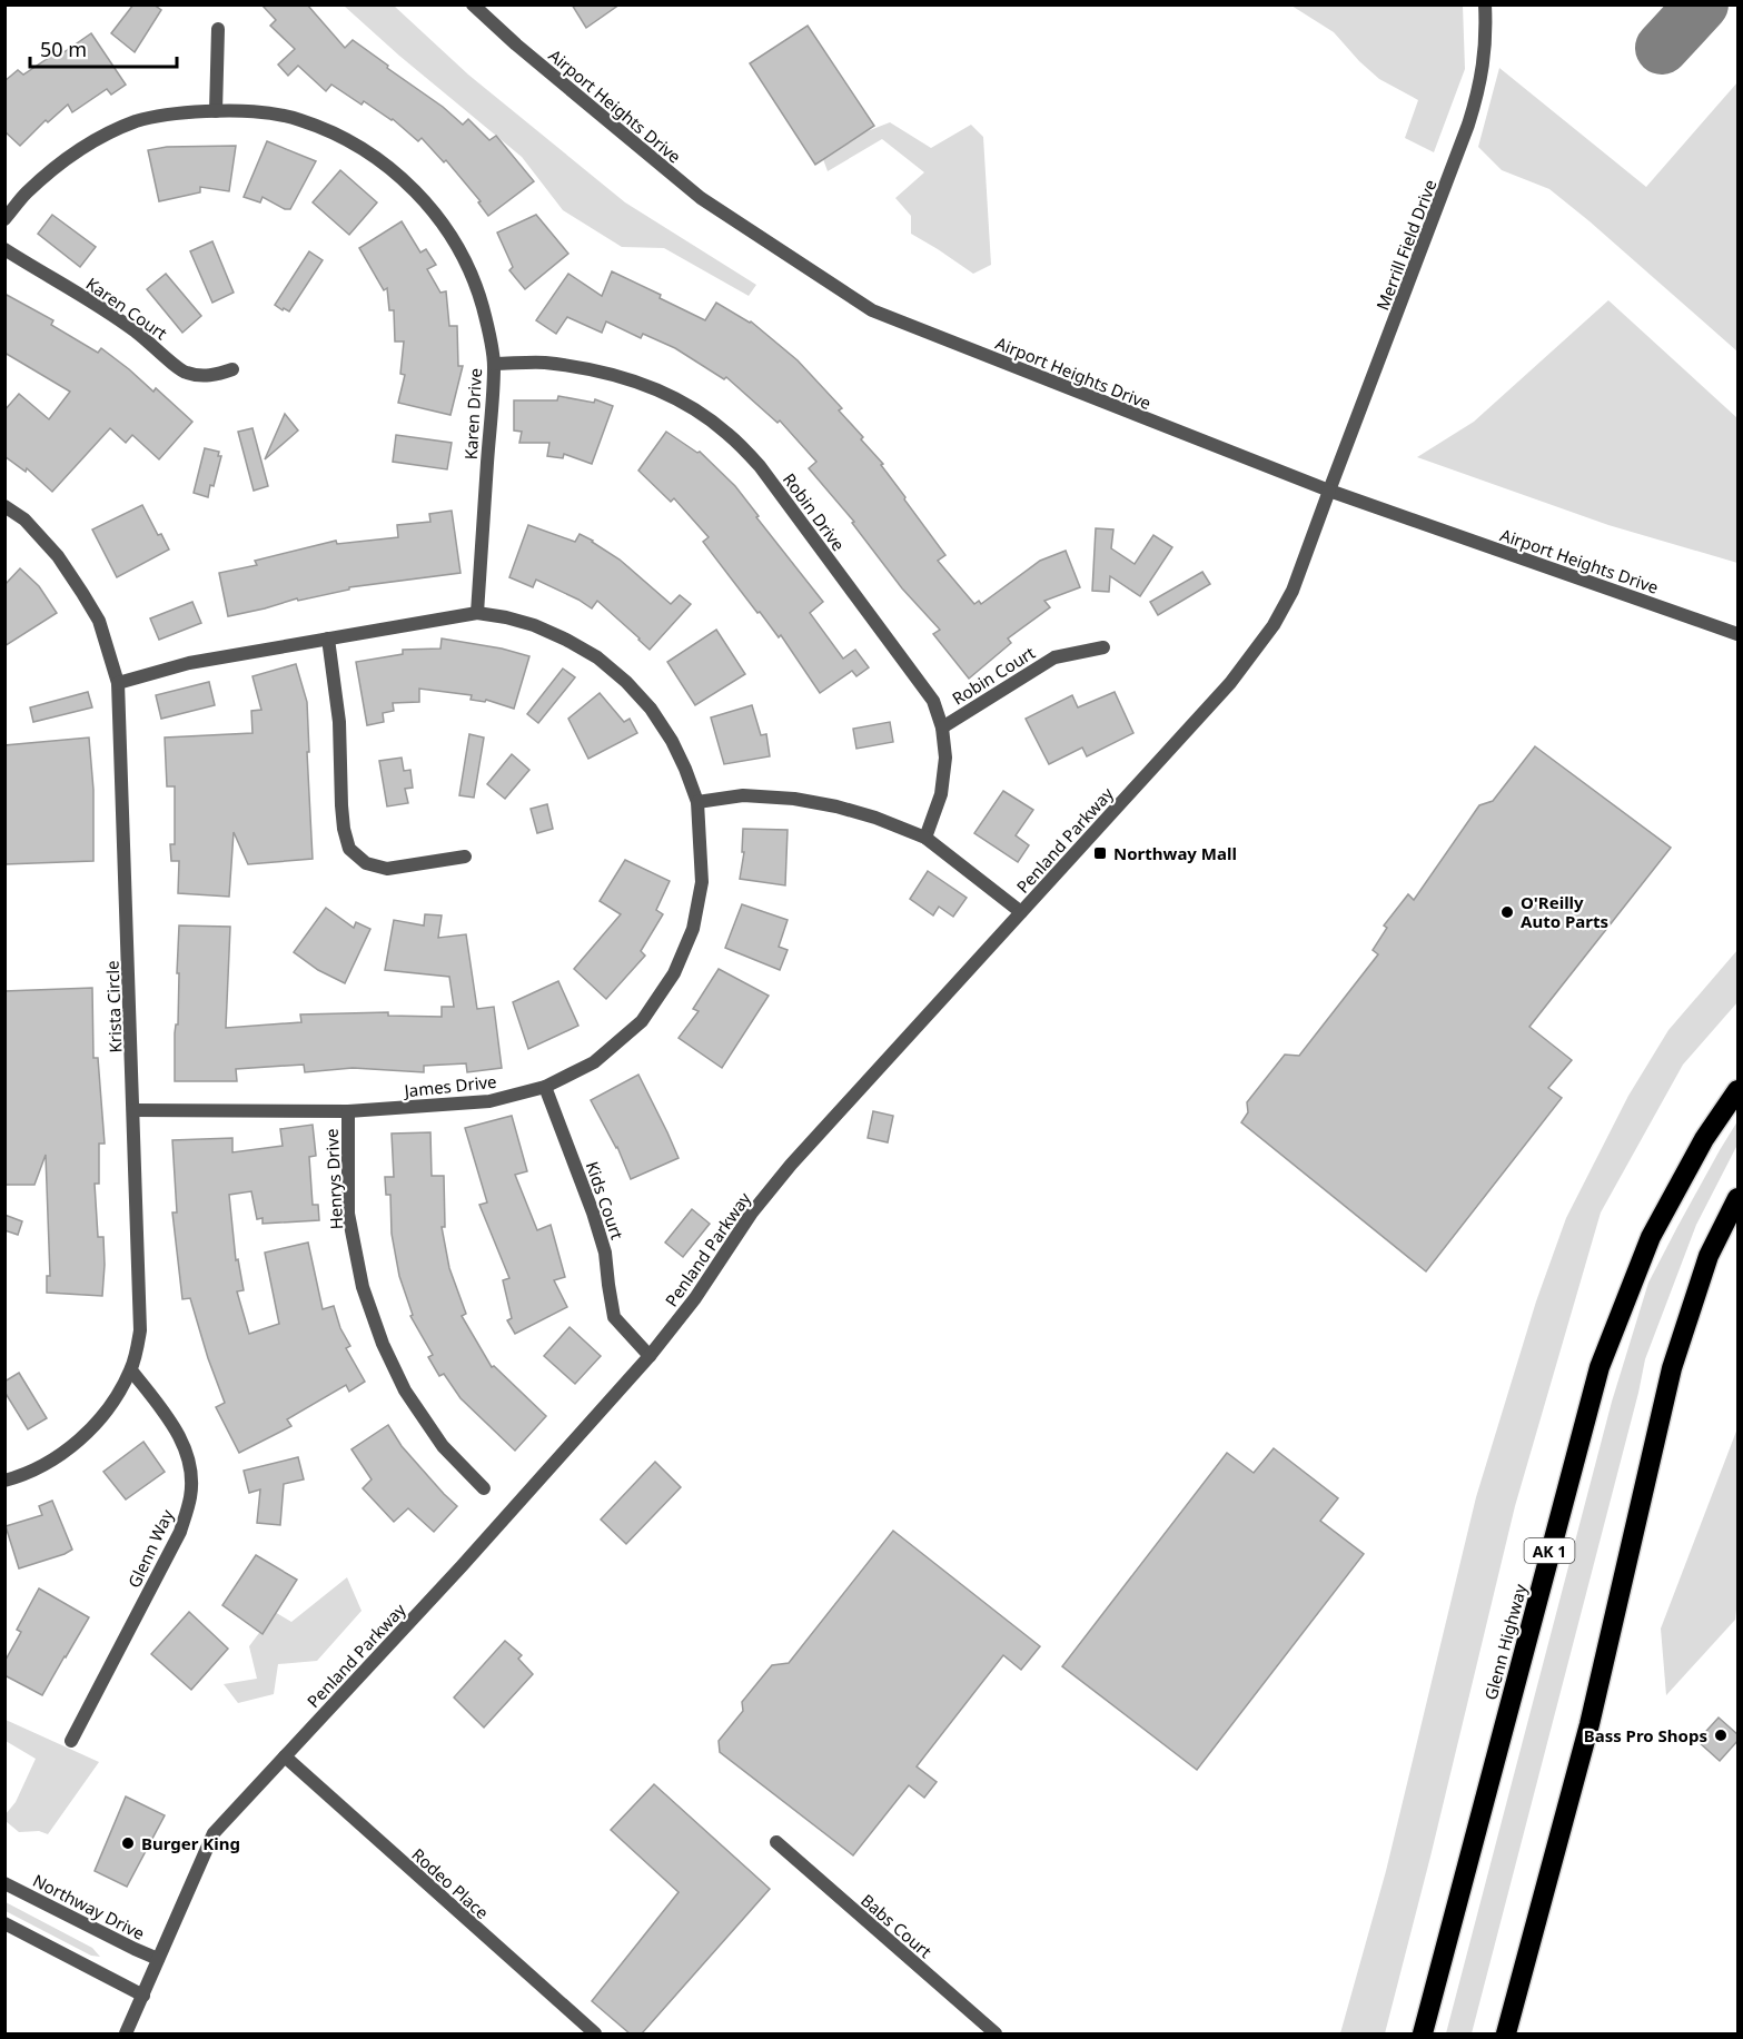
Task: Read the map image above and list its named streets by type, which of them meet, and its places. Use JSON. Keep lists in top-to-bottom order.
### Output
{
  "streets": {
    "highway": ["AK 1", "Glenn Highway"],
    "street": [
      "Airport Heights Drive",
      "Merrill Field Drive",
      "Karen Court",
      "Karen Drive",
      "Robin Drive",
      "Robin Court",
      "Penland Parkway",
      "Krista Circle",
      "James Drive",
      "Henrys Drive",
      "Kids Court",
      "Glenn Way",
      "Rodeo Place",
      "Northway Drive",
      "Babs Court"
    ]
  },
  "crossings": [
    ["Airport Heights Drive", "Merrill Field Drive"],
    ["Airport Heights Drive", "Penland Parkway"],
    ["Merrill Field Drive", "Penland Parkway"],
    ["Karen Drive", "Robin Drive"],
    ["Karen Drive", "James Drive"],
    ["Robin Drive", "Robin Court"],
    ["Penland Parkway", "Kids Court"],
    ["Penland Parkway", "Rodeo Place"],
    ["Penland Parkway", "Northway Drive"],
    ["Krista Circle", "James Drive"],
    ["Krista Circle", "Glenn Way"],
    ["James Drive", "Henrys Drive"],
    ["James Drive", "Kids Court"]
  ],
  "places": {
    "transit": ["Northway Mall"],
    "other": ["O'Reilly Auto Parts", "Bass Pro Shops", "Burger King"]
  },
  "scale_bar": "50 m"
}
